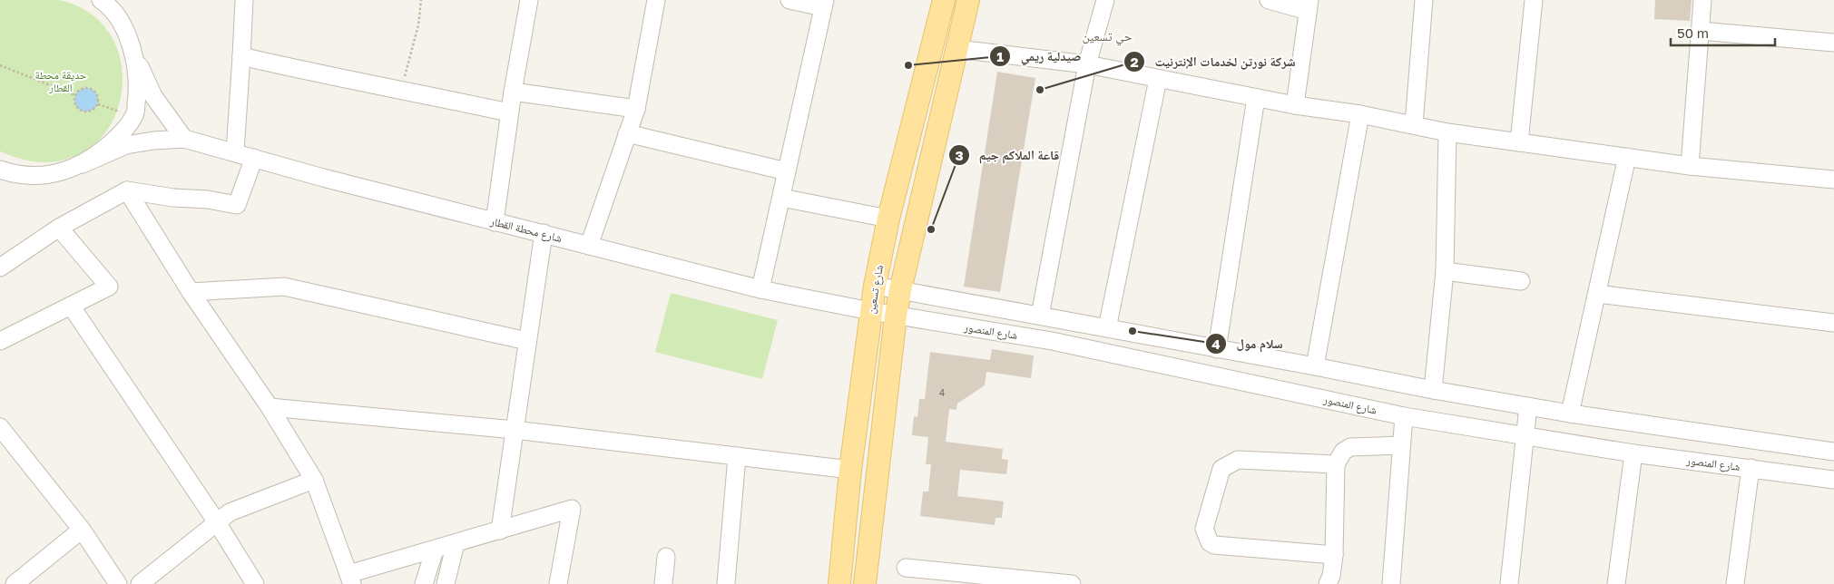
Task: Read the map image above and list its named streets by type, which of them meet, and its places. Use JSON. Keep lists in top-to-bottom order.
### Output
{
  "streets": {
    "main road": ["شارع تسعين"],
    "street": ["شارع محطة القطار", "شارع المنصور"]
  },
  "crossings": [
    ["شارع محطة القطار", "شارع تسعين"],
    ["شارع محطة القطار", "شارع المنصور"],
    ["شارع تسعين", "شارع المنصور"]
  ],
  "districts": ["حي تسعين"],
  "parks": ["حديقة محطة القطار"],
  "places": [
    "صيدلية ريمي",
    "شركة نورتن لخدمات الإنترنيت",
    "قاعة الملاكم جيم",
    "سلام مول"
  ],
  "house_numbers": ["4"],
  "scale_bar": "50 m"
}
